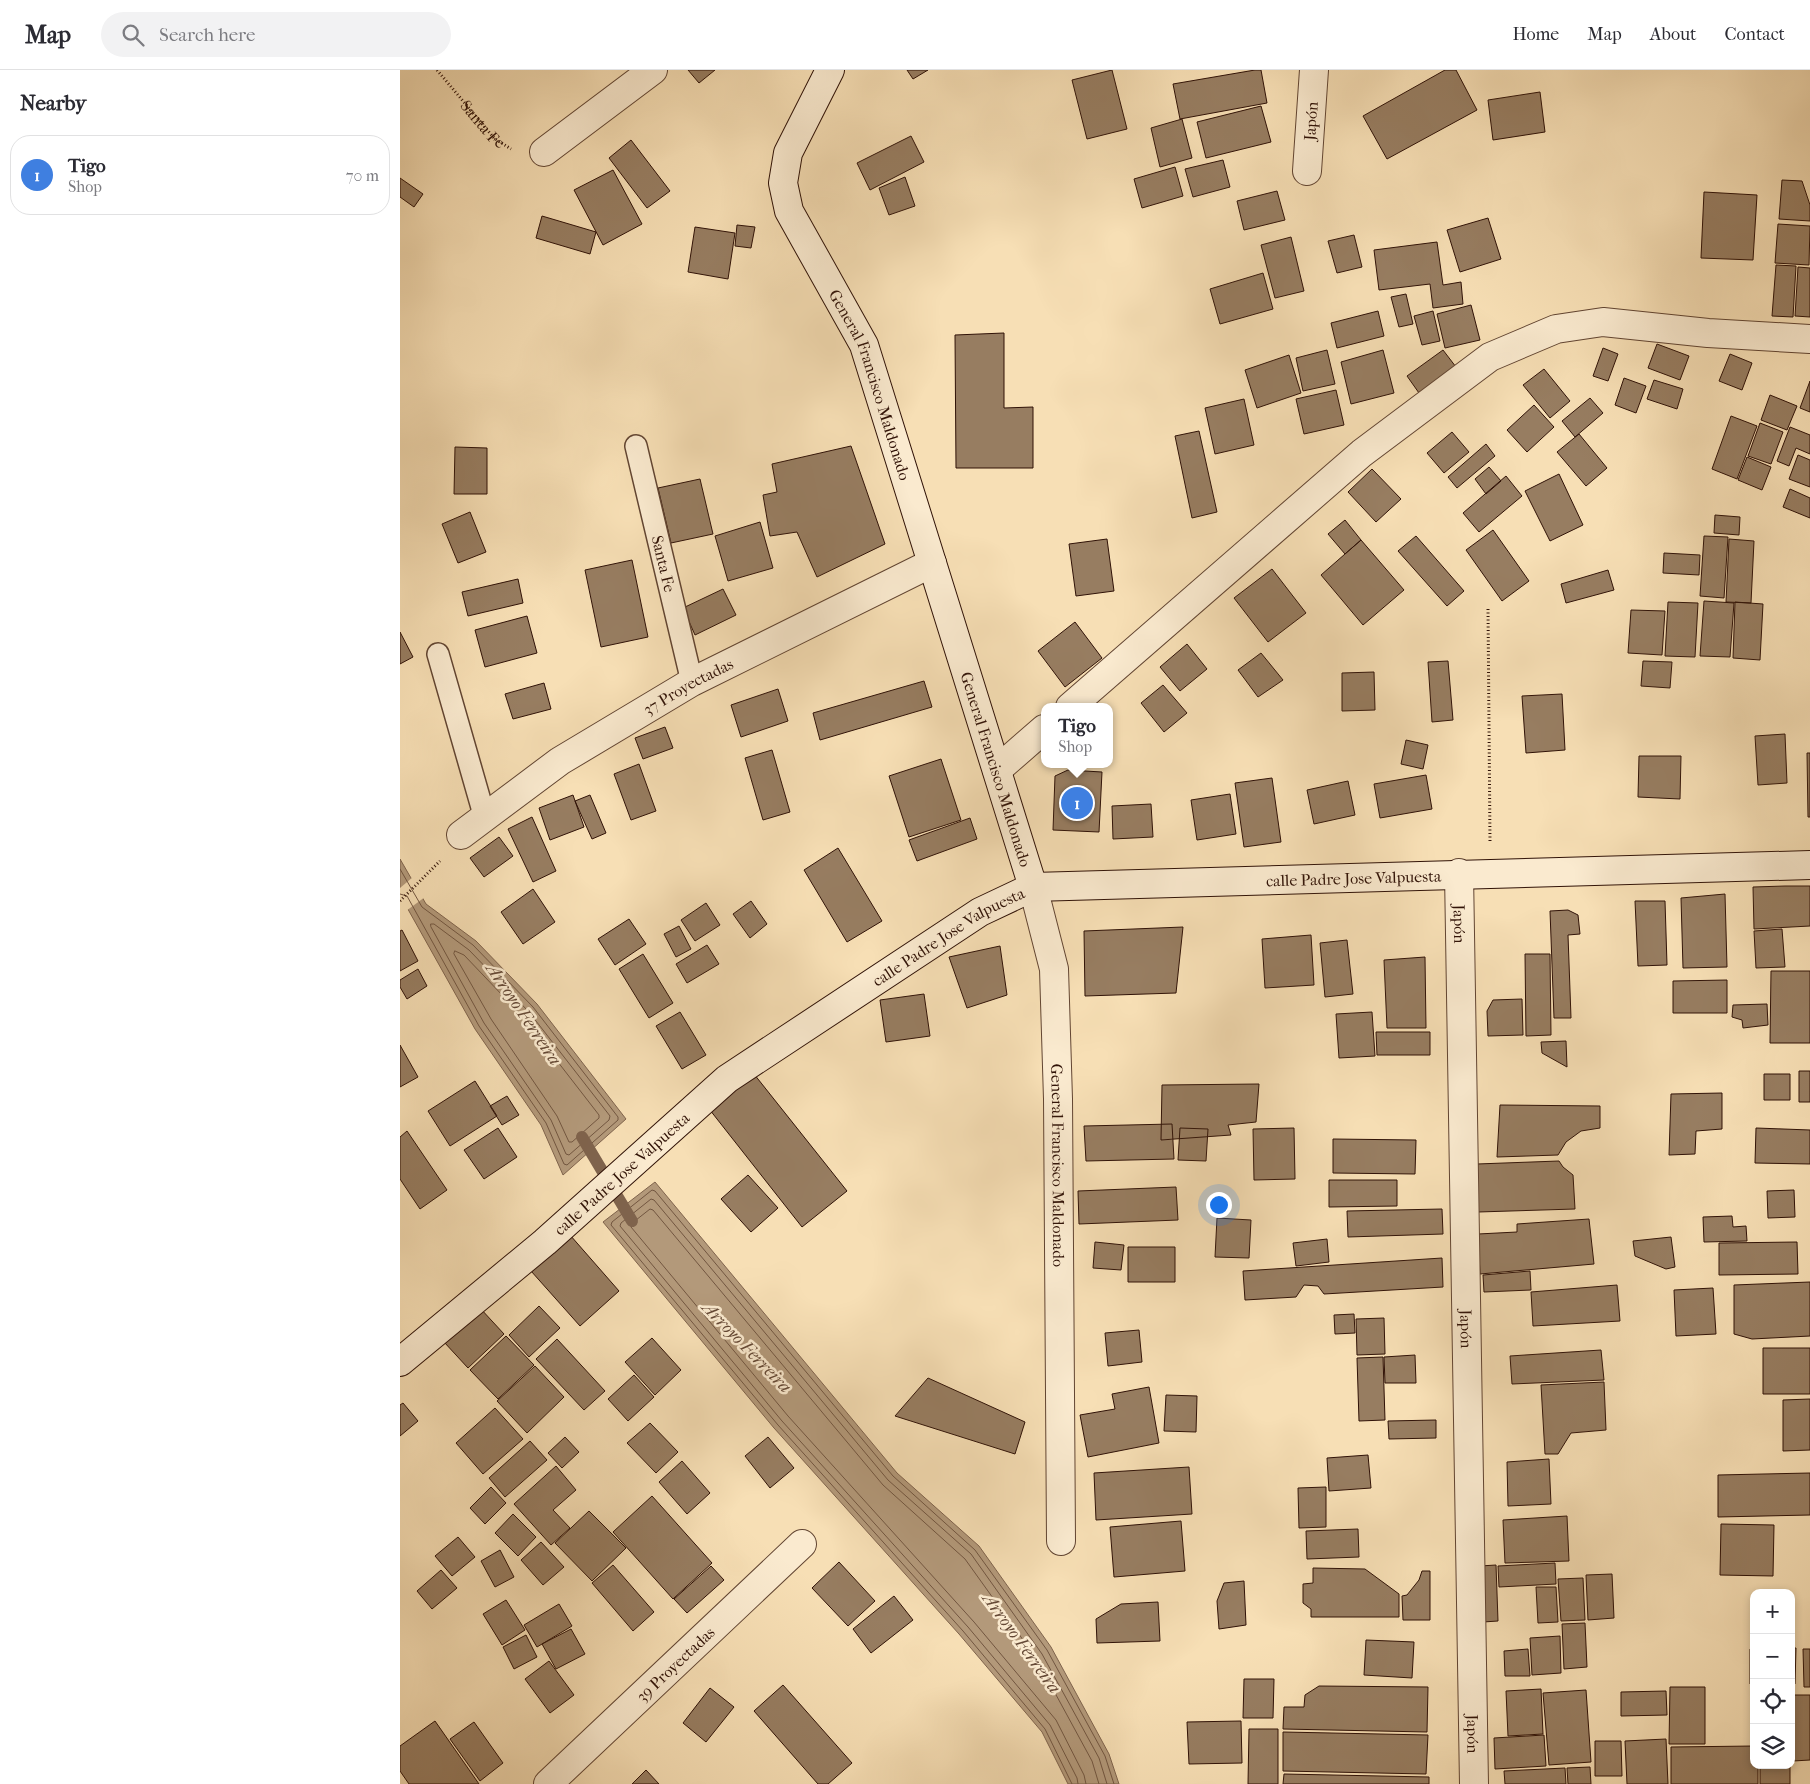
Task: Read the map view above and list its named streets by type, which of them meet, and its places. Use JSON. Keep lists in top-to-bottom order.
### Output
{
  "streets": {
    "street": [
      "Japón",
      "General Francisco Maldonado",
      "37 Proyectadas",
      "calle Padre Jose Valpuesta",
      "39 Proyectadas"
    ],
    "lane": ["Santa Fe"]
  },
  "crossings": [
    ["Japón", "calle Padre Jose Valpuesta"],
    ["Santa Fe", "37 Proyectadas"],
    ["General Francisco Maldonado", "37 Proyectadas"],
    ["General Francisco Maldonado", "calle Padre Jose Valpuesta"]
  ],
  "water": ["Arroyo Ferreira"],
  "page": {
    "header": "Map",
    "search": "Search here",
    "nav": [
      "Home",
      "Map",
      "About",
      "Contact"
    ],
    "heading": "Nearby",
    "list": [
      {
        "mark": "1",
        "name": "Tigo",
        "note": "Shop",
        "value": "70 m"
      }
    ],
    "popup": ["Tigo", "Shop"],
    "pins": "1",
    "map_buttons": ["+", "−"]
  }
}
